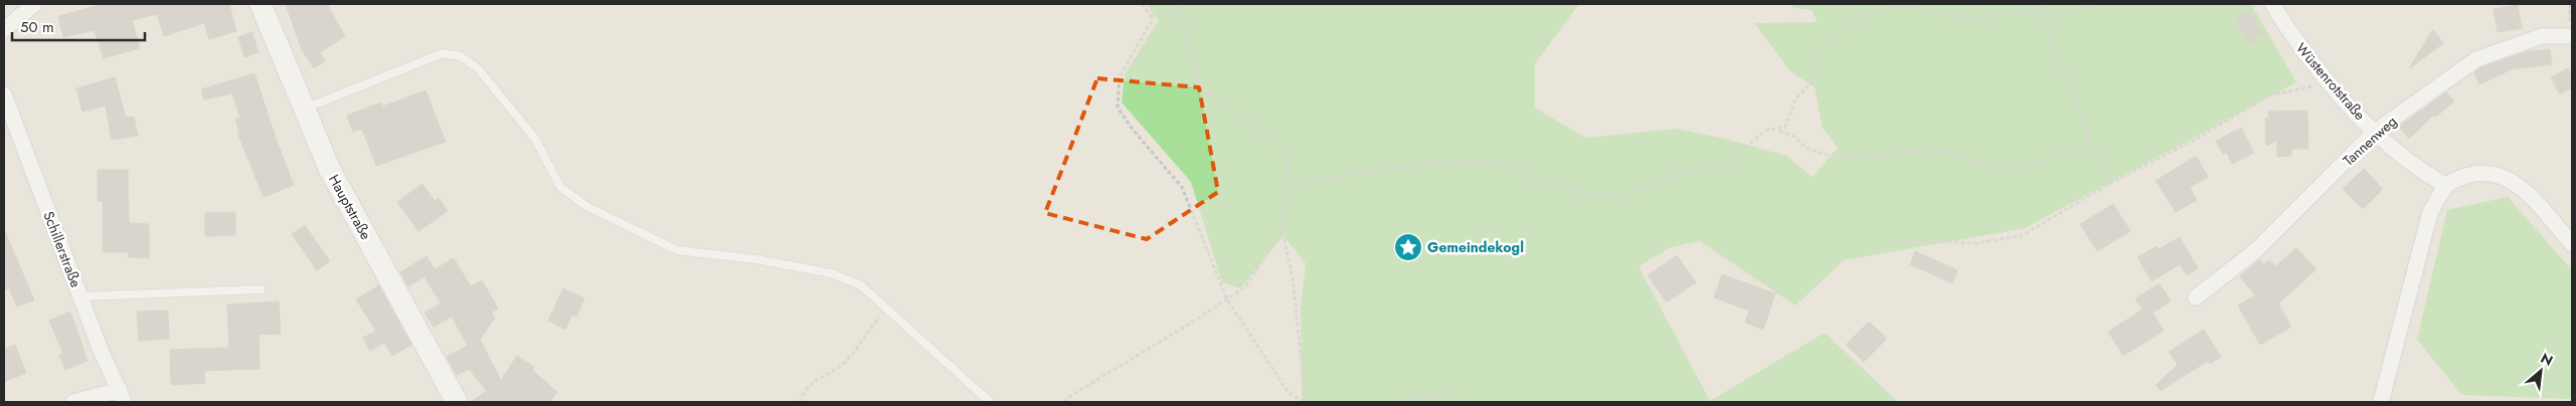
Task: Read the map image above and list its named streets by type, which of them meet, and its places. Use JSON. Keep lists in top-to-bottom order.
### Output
{
  "streets": {
    "street": [
      "Wüstenrotstraße",
      "Tannenweg",
      "Hauptstraße",
      "Schillerstraße"
    ]
  },
  "crossings": [
    ["Wüstenrotstraße", "Tannenweg"]
  ],
  "places": {
    "place": ["Gemeindekogl"]
  },
  "scale_bar": "50 m",
  "north": "top right"
}
